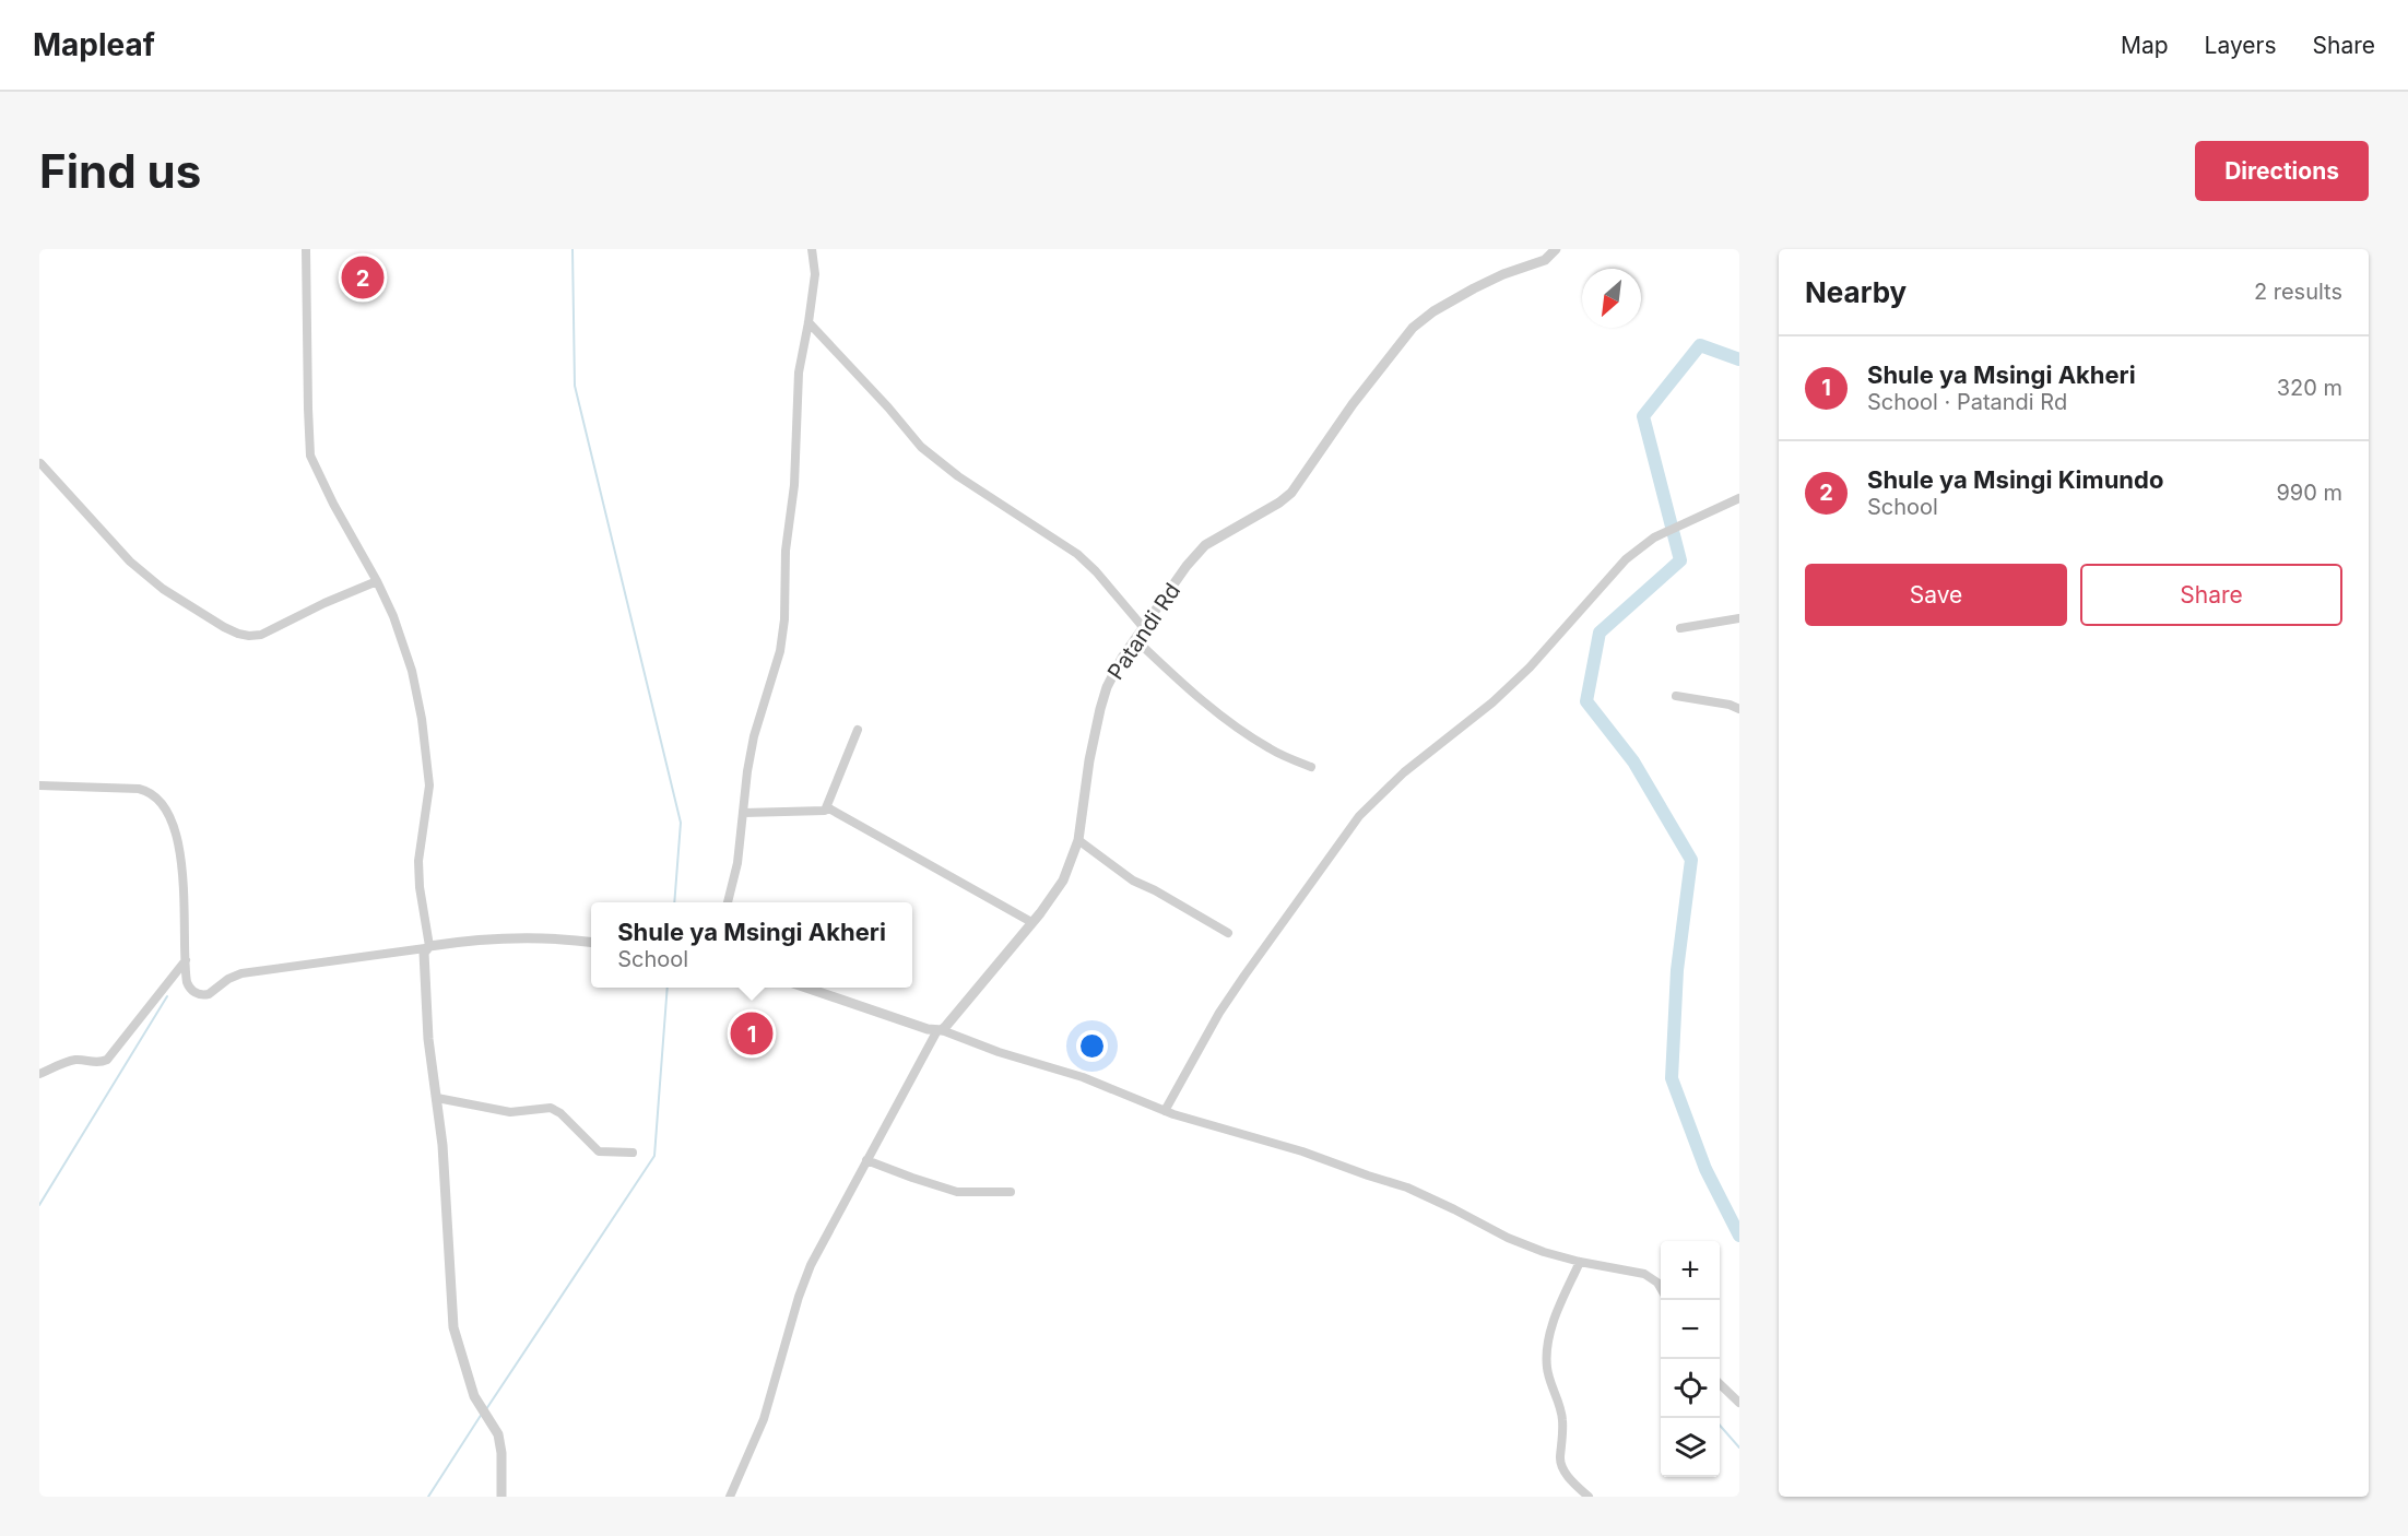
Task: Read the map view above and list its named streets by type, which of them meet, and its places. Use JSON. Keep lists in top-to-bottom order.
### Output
{
  "streets": {
    "street": ["Patandi Rd"]
  },
  "north": "bottom left",
  "page": {
    "header": "Mapleaf",
    "nav": ["Map", "Layers", "Share"],
    "buttons": [
      "Directions",
      ["Save", "Share"]
    ],
    "title": "Find us",
    "heading": ["Nearby", "2 results"],
    "pins": ["2", "1"],
    "list": [
      {
        "mark": "1",
        "name": "Shule ya Msingi Akheri",
        "note": "School · Patandi Rd",
        "value": "320 m"
      },
      {
        "mark": "2",
        "name": "Shule ya Msingi Kimundo",
        "note": "School",
        "value": "990 m"
      }
    ],
    "popup": ["Shule ya Msingi Akheri", "School"],
    "map_buttons": ["+", "−"]
  }
}
